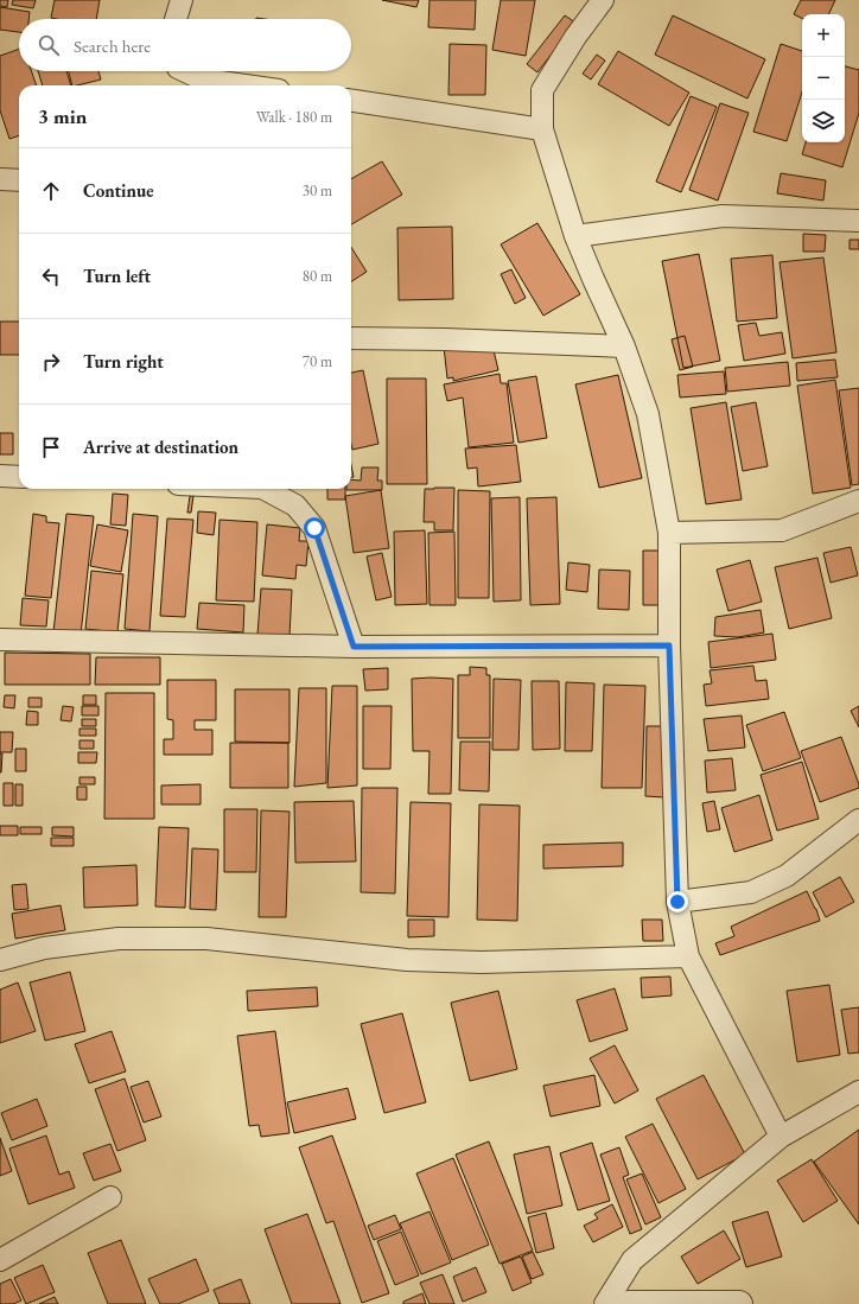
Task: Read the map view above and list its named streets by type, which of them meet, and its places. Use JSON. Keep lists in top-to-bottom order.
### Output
{
  "page": {
    "map_buttons": ["+", "−"],
    "search": "Search here",
    "heading": ["3 min", "Walk · 180 m"],
    "list": [
      ["Continue", "30 m"],
      ["Turn left", "80 m"],
      ["Turn right", "70 m"],
      "Arrive at destination"
    ]
  }
}
